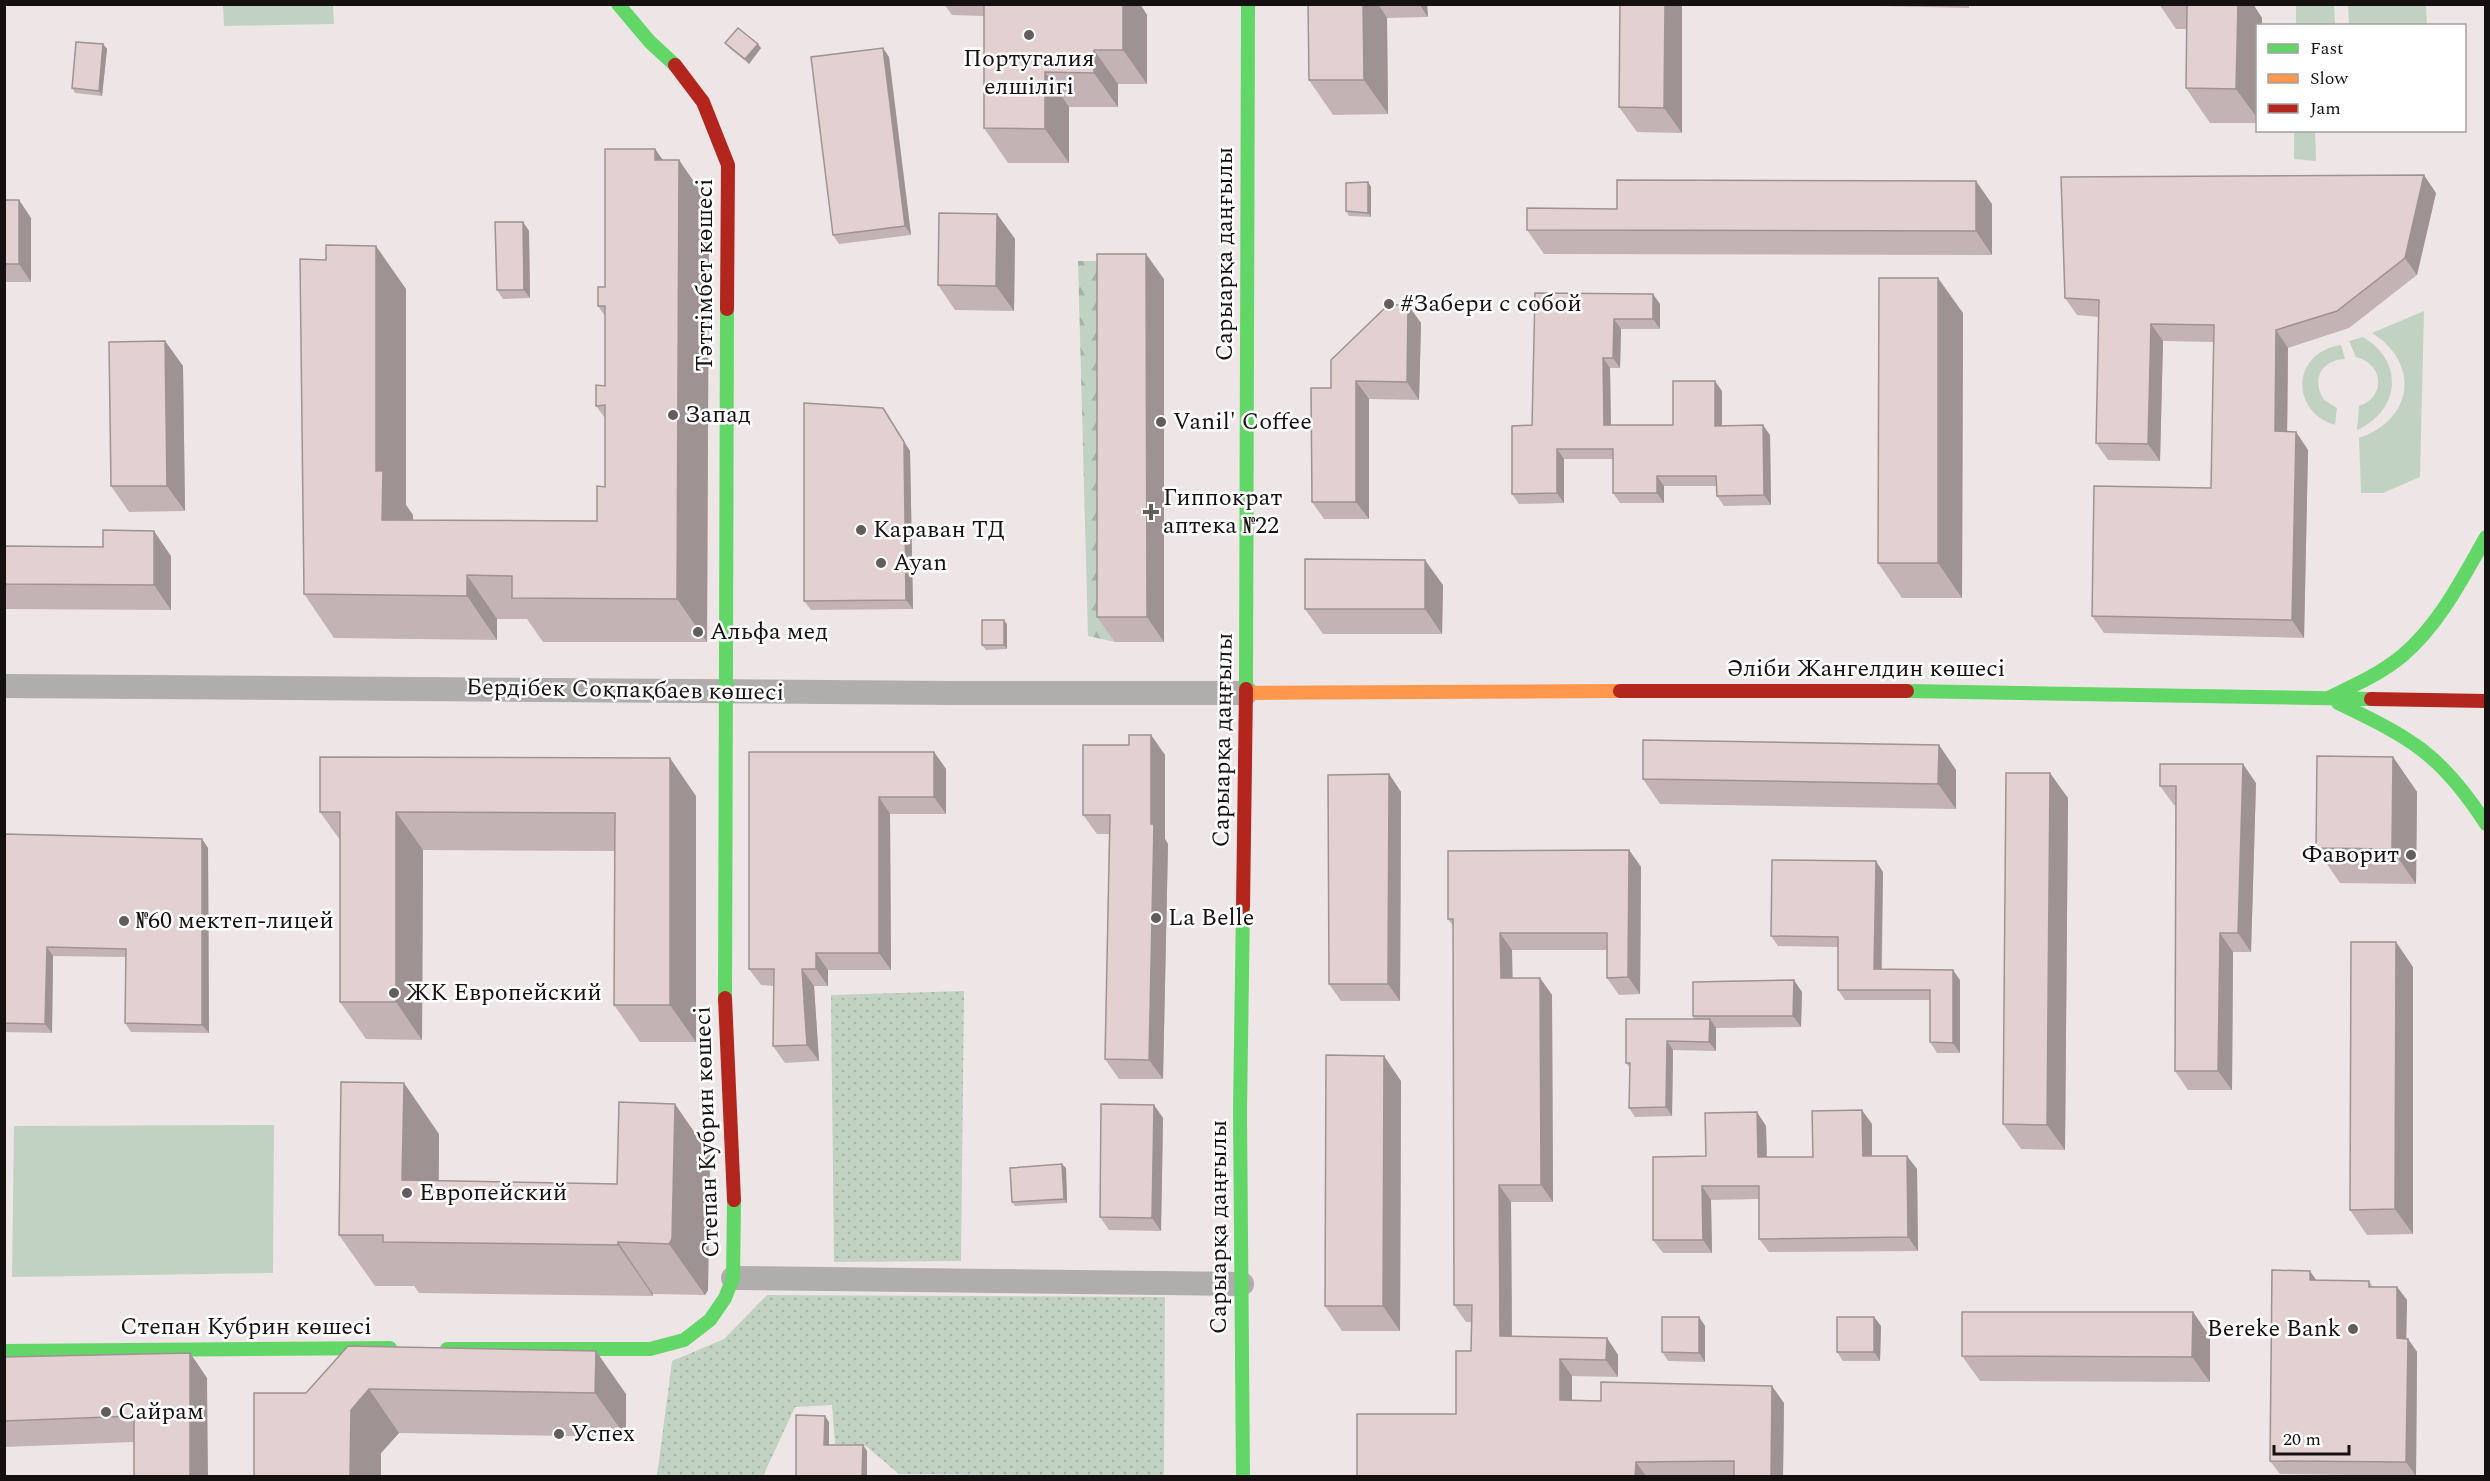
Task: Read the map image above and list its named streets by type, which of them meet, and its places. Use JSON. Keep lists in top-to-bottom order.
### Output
{
  "streets": {
    "street": [
      "Сарыарқа даңғылы",
      "Тәттімбет көшесі",
      "Әліби Жангелдин көшесі",
      "Бердібек Соқпақбаев көшесі",
      "Степан Кубрин көшесі"
    ]
  },
  "crossings": [
    ["Сарыарқа даңғылы", "Әліби Жангелдин көшесі"],
    ["Сарыарқа даңғылы", "Бердібек Соқпақбаев көшесі"],
    ["Тәттімбет көшесі", "Бердібек Соқпақбаев көшесі"],
    ["Тәттімбет көшесі", "Степан Кубрин көшесі"],
    ["Әліби Жангелдин көшесі", "Бердібек Соқпақбаев көшесі"],
    ["Бердібек Соқпақбаев көшесі", "Степан Кубрин көшесі"]
  ],
  "places": {
    "other": [
      "Португалия елшілігі",
      "#Забери с собой",
      "Запад",
      "Vanil' Coffee",
      "Караван ТД",
      "Ayan",
      "Альфа мед",
      "Фаворит",
      "La Belle",
      "№60 мектеп-лицей",
      "ЖК Европейский",
      "Европейский",
      "Bereke Bank",
      "Сайрам",
      "Успех"
    ],
    "health": ["Гиппократ аптека №22"]
  },
  "legend": ["Fast", "Slow", "Jam"],
  "scale_bar": "20 m"
}
